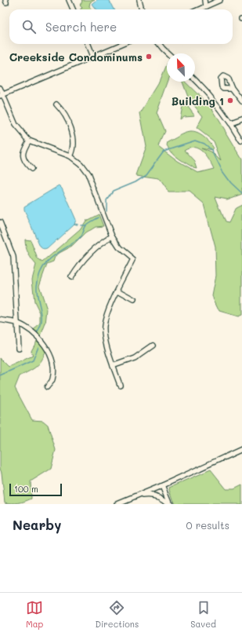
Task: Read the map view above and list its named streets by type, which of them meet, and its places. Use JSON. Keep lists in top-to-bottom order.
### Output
{
  "places": ["Creekside Condominums", "Building 1"],
  "scale_bar": "100 m",
  "north": "top left",
  "page": {
    "search": "Search here",
    "scale": "100 m",
    "heading": ["Nearby", "0 results"],
    "nav": ["Map", "Directions", "Saved"]
  }
}
